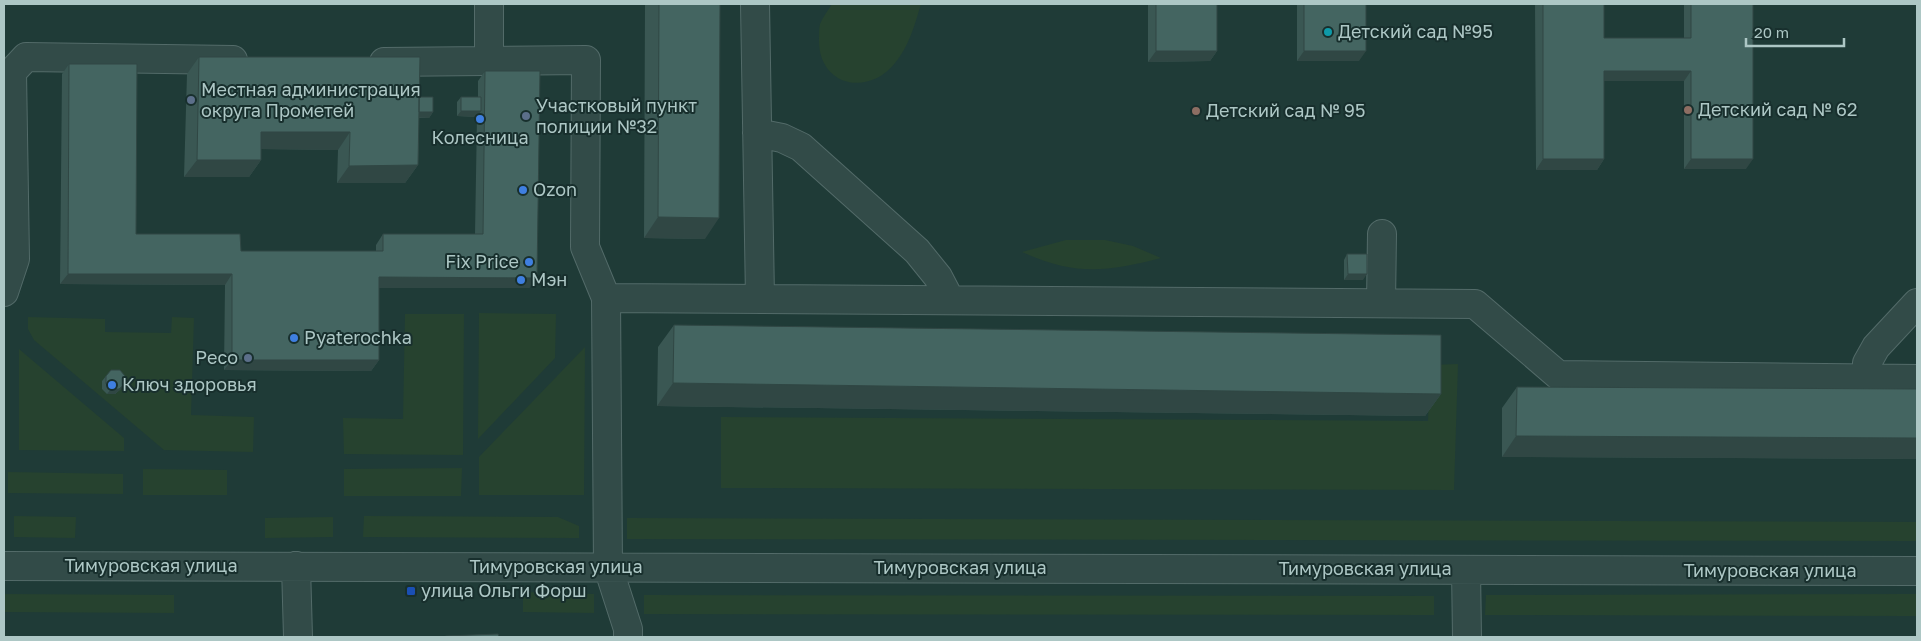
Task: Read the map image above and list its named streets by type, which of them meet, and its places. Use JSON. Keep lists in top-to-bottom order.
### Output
{
  "streets": {
    "street": ["Тимуровская улица"]
  },
  "places": {
    "other": [
      "Детский сад №95",
      "Местная администрация округа Прометей",
      "Детский сад № 62",
      "Детский сад № 95",
      "Участковый пункт полиции №32",
      "Колесница",
      "Ozon",
      "Fix Price",
      "Мэн",
      "Pyaterochka",
      "Ресо",
      "Ключ здоровья"
    ],
    "transit": ["улица Ольги Форш"]
  },
  "scale_bar": "20 m"
}
